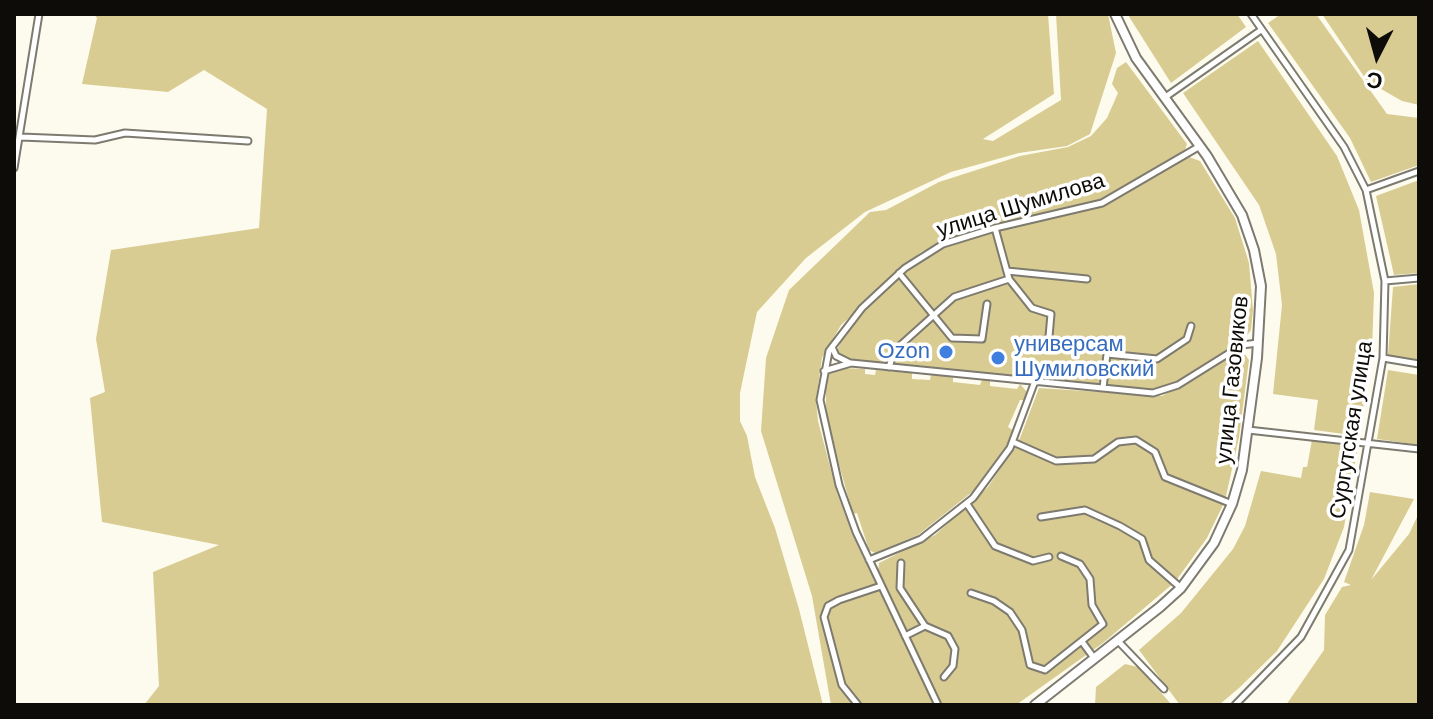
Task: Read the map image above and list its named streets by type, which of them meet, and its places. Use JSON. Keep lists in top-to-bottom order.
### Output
{
  "streets": {
    "street": ["улица Шумилова", "улица Газовиков", "Сургутская улица"]
  },
  "crossings": [
    ["улица Шумилова", "улица Газовиков"]
  ],
  "places": ["Ozon", "универсам Шумиловский"],
  "north": "bottom"
}
